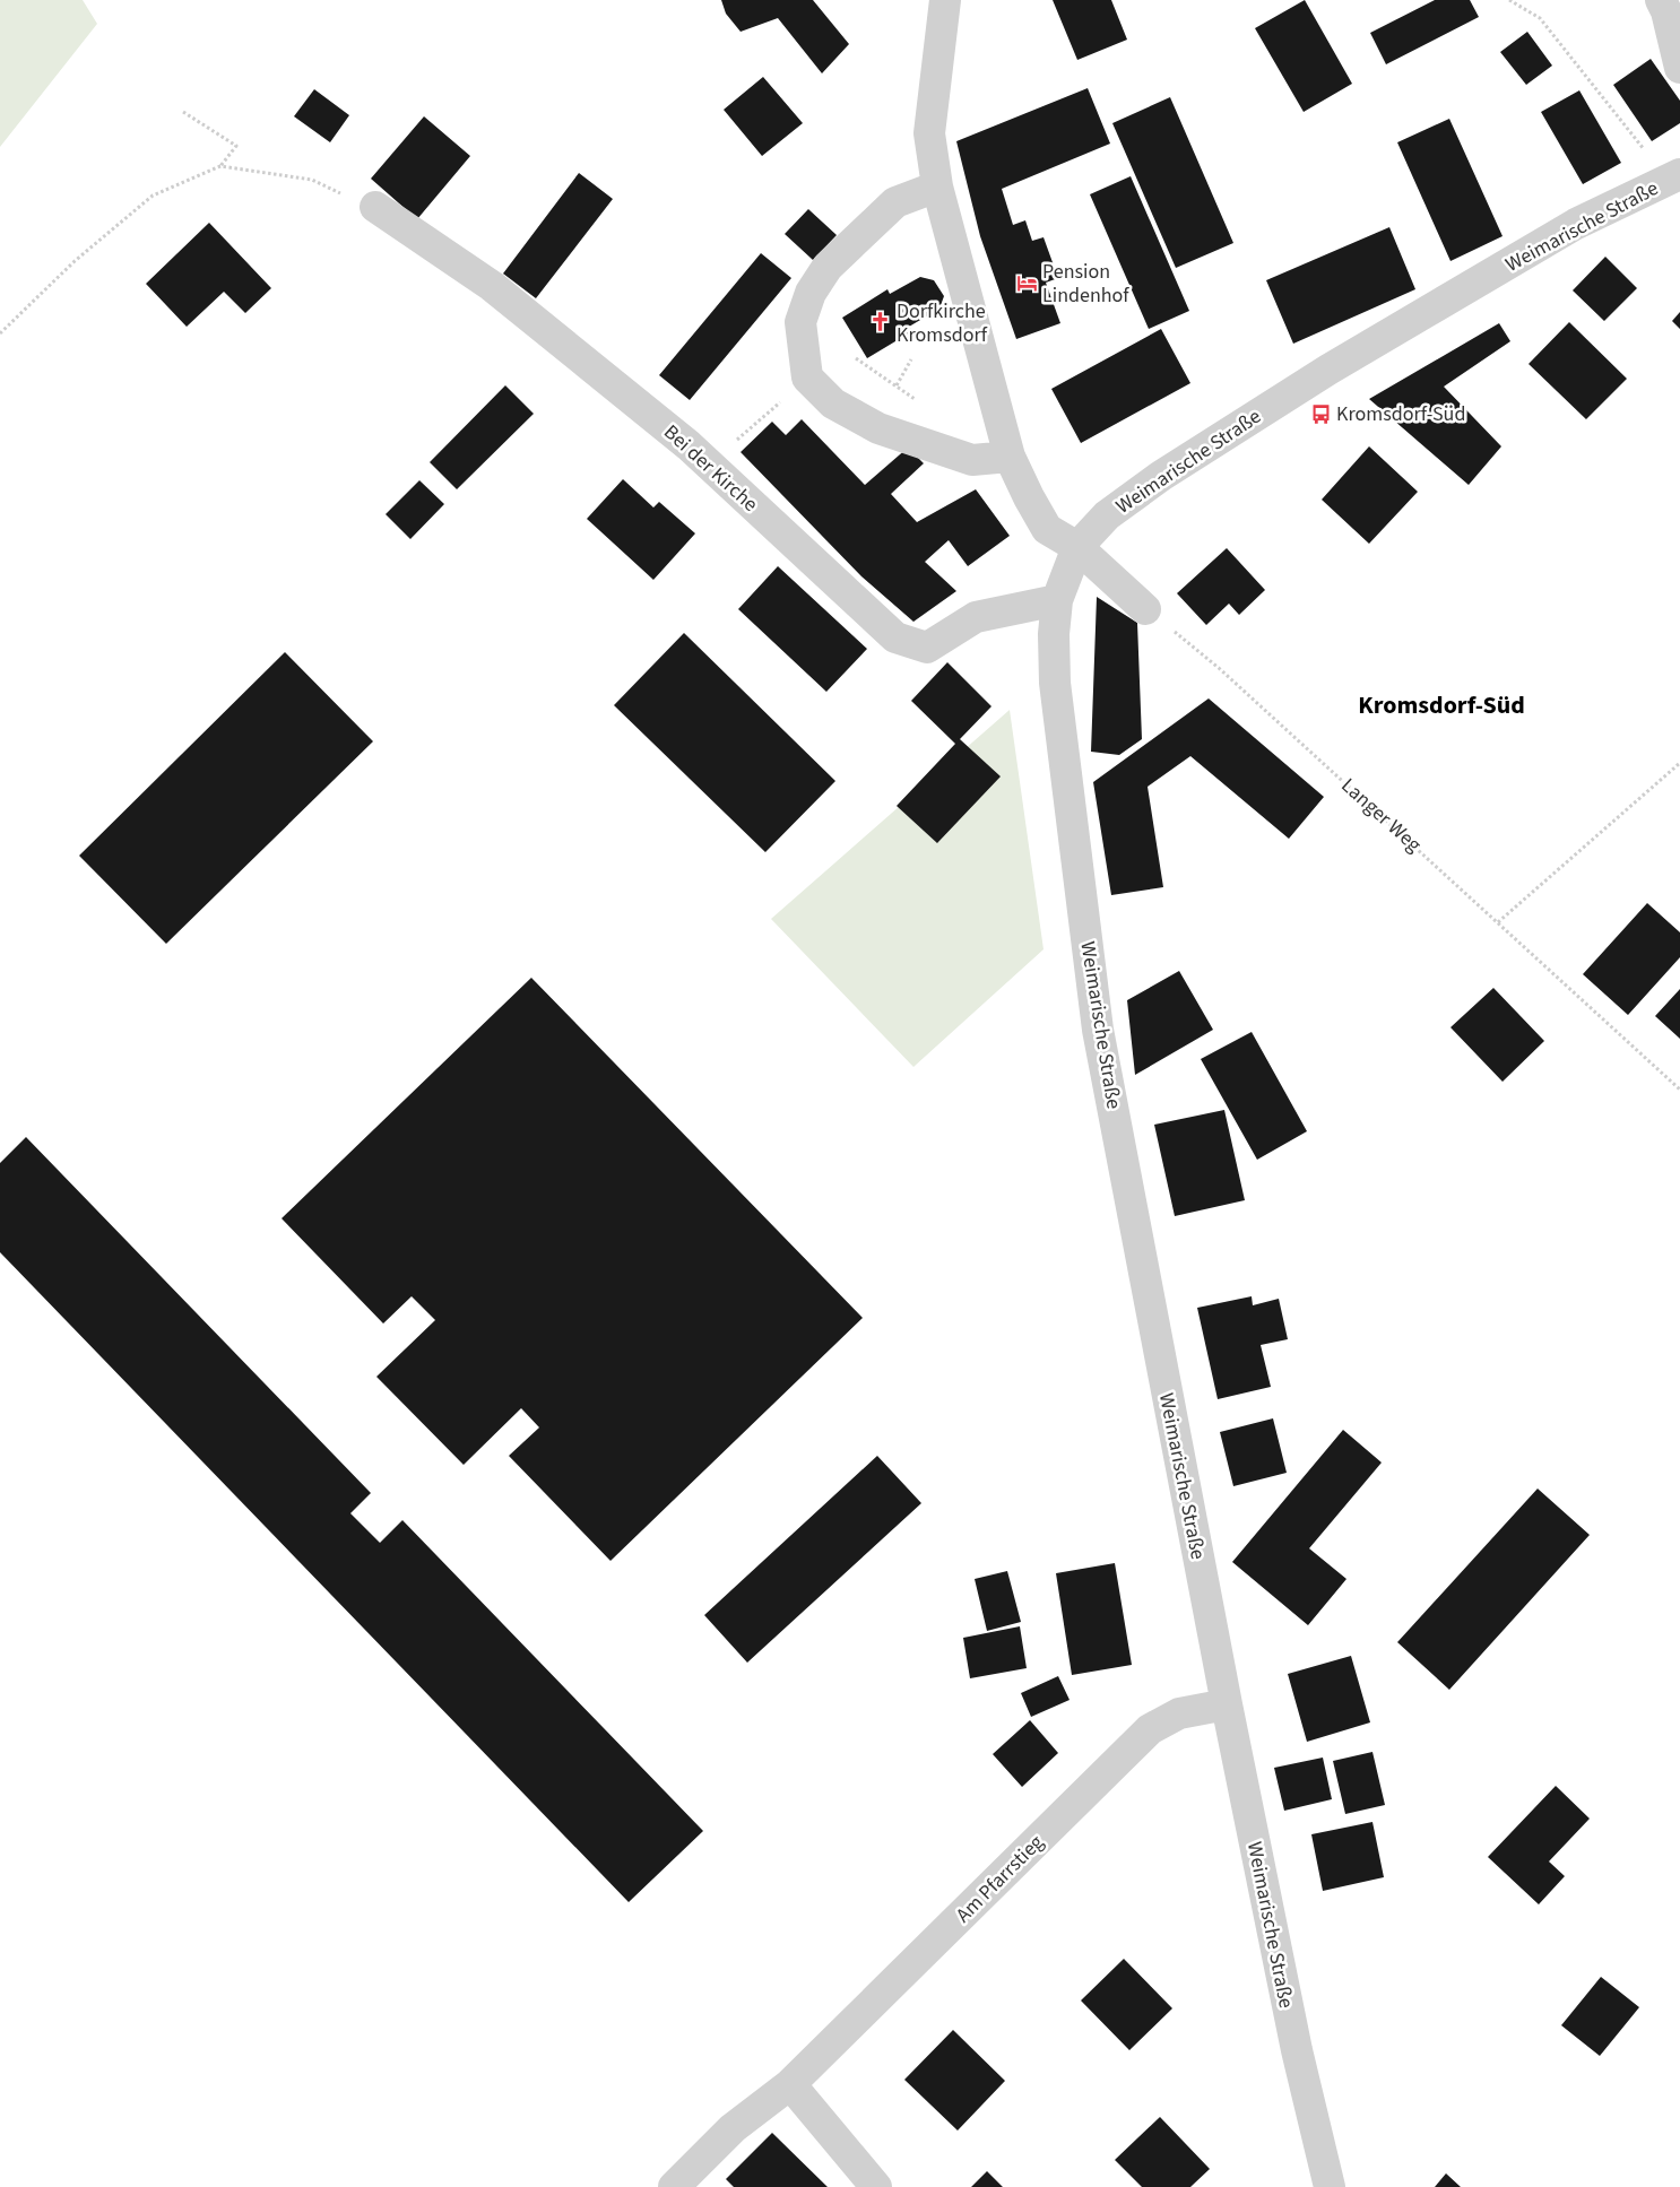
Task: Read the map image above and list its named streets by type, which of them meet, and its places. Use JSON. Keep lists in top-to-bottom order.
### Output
{
  "streets": {
    "street": ["Weimarische Straße", "Bei der Kirche", "Am Pfarrstieg"],
    "path": ["Langer Weg"]
  },
  "crossings": [
    ["Weimarische Straße", "Bei der Kirche"],
    ["Weimarische Straße", "Am Pfarrstieg"]
  ],
  "districts": ["Kromsdorf-Süd"],
  "places": {
    "hotel": ["Pension Lindenhof"],
    "church": ["Dorfkirche Kromsdorf"],
    "bus stop": ["Kromsdorf-Süd"]
  }
}
